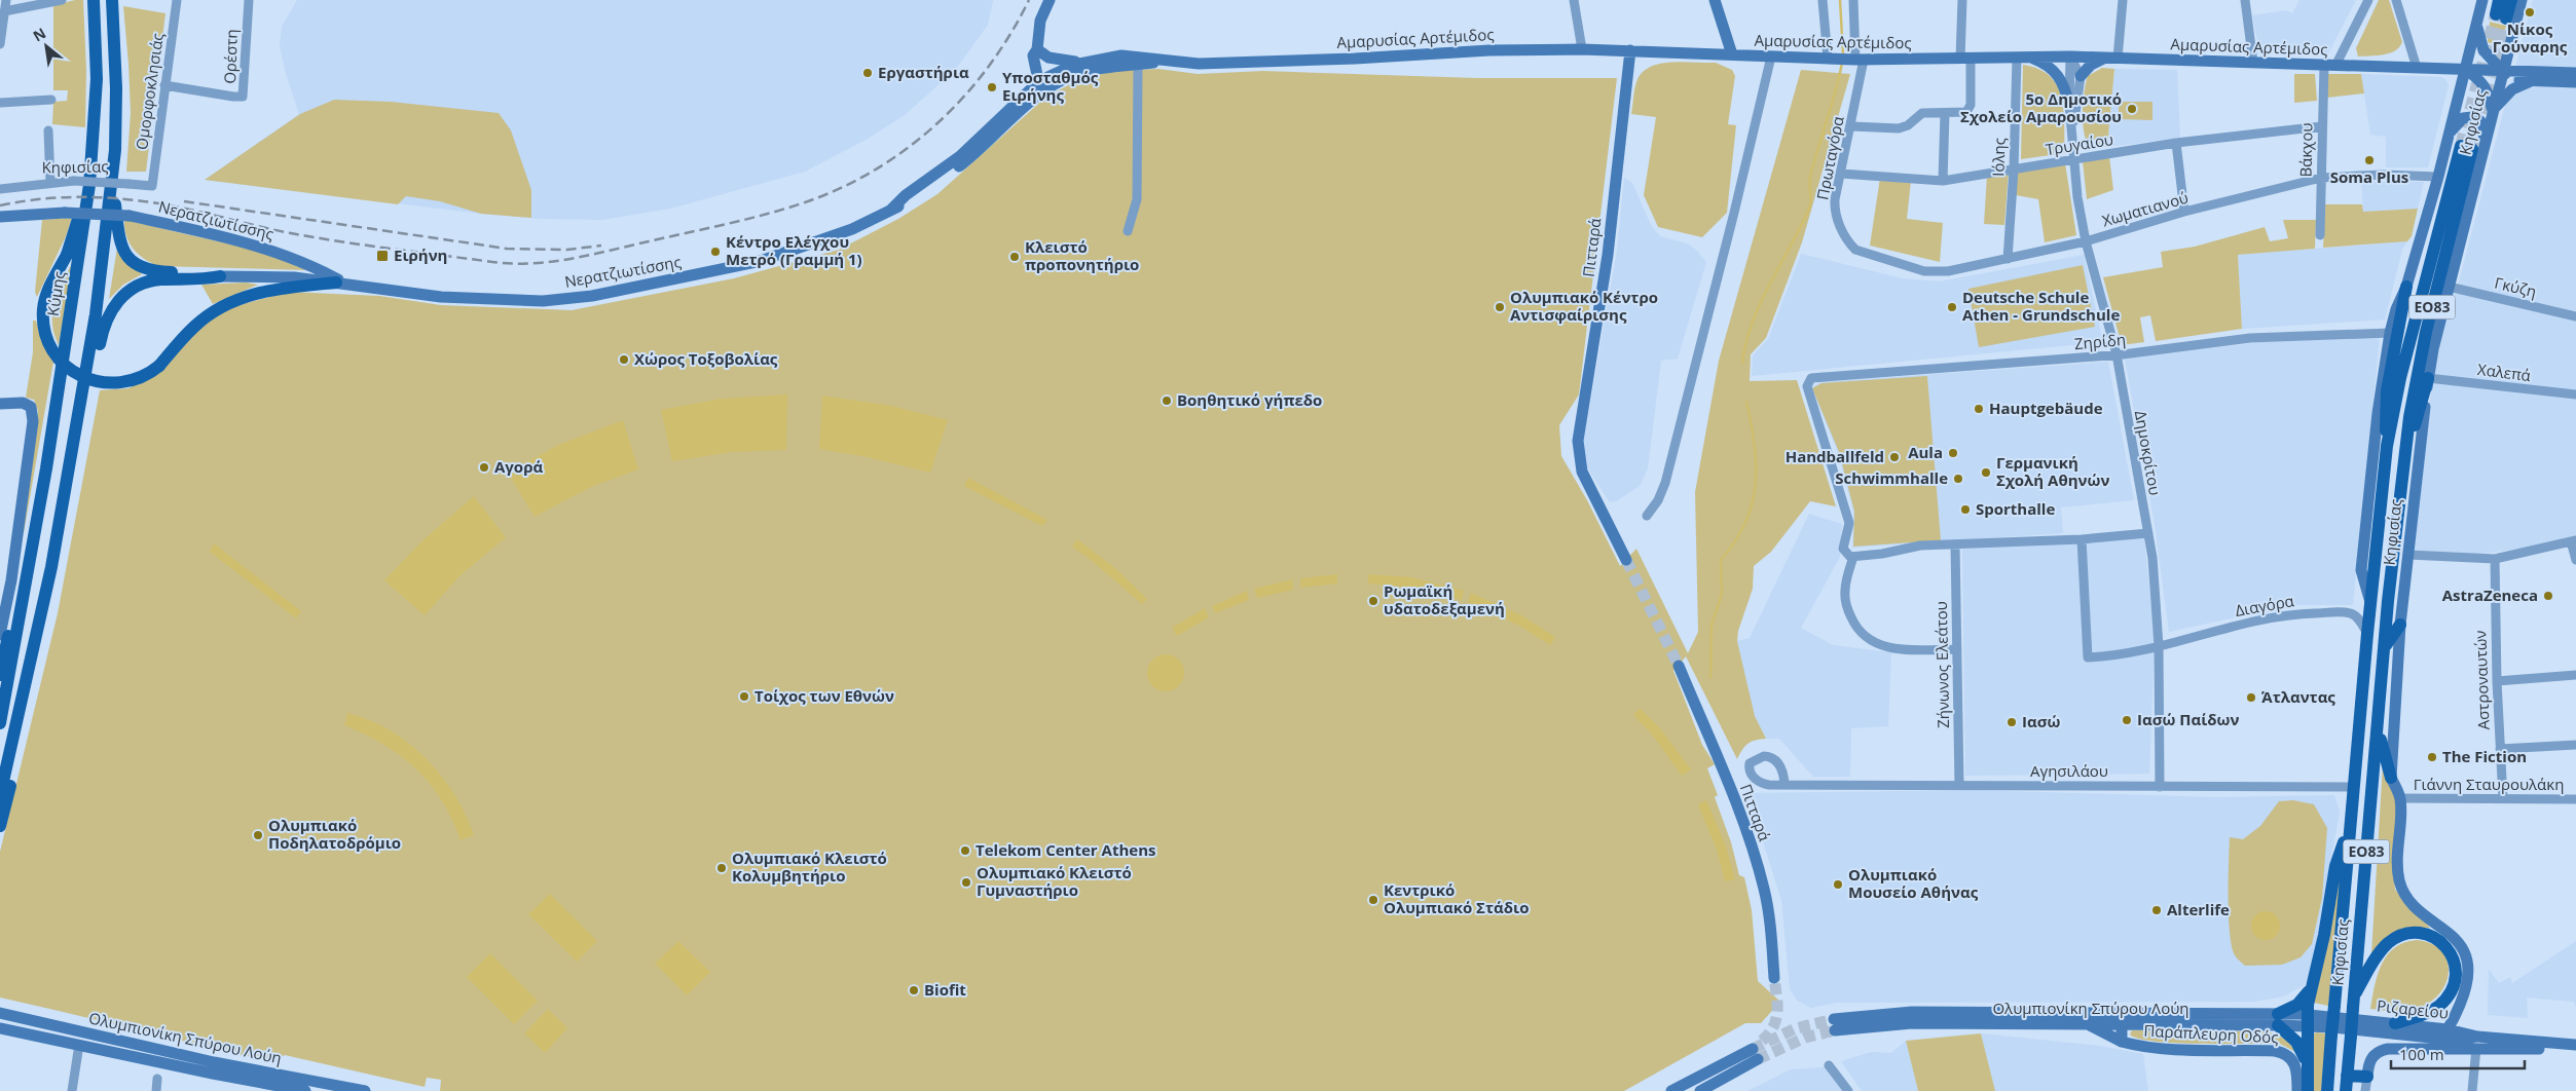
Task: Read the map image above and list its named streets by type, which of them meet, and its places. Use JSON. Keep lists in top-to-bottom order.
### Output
{
  "streets": {
    "main road": [
      "Αμαρυσίας Αρτέμιδος",
      "Κηφισίας",
      "Νερατζιωτίσσης",
      "Πιτταρά",
      "Κύμης",
      "ΕΟ83",
      "Ολυμπιονίκη Σπύρου Λούη",
      "Ριζαρείου",
      "Παράπλευρη Οδός"
    ],
    "street": [
      "Ορέστη",
      "Ομορφοκλησιάς",
      "Τρυγαίου",
      "Βάκχου",
      "Ιόλης",
      "Πρωταγόρα",
      "Χωματιανού",
      "Γκύζη",
      "Ζηρίδη",
      "Χαλεπά",
      "Δημοκρίτου",
      "Διαγόρα",
      "Ζήνωνος Ελεάτου",
      "Αστροναυτών",
      "Αγησιλάου",
      "Γιάννη Σταυρουλάκη"
    ]
  },
  "crossings": [
    ["Αμαρυσίας Αρτέμιδος", "Κηφισίας"],
    ["Αμαρυσίας Αρτέμιδος", "Βάκχου"],
    ["Αμαρυσίας Αρτέμιδος", "Ιόλης"],
    ["Αμαρυσίας Αρτέμιδος", "Πρωταγόρα"],
    ["Αμαρυσίας Αρτέμιδος", "Νερατζιωτίσσης"],
    ["Αμαρυσίας Αρτέμιδος", "Πιτταρά"],
    ["Αμαρυσίας Αρτέμιδος", "Δημοκρίτου"],
    ["Ορέστη", "Ομορφοκλησιάς"],
    ["Ομορφοκλησιάς", "Κηφισίας"],
    ["Κηφισίας", "Χωματιανού"],
    ["Κηφισίας", "Γκύζη"],
    ["Κηφισίας", "Ζηρίδη"],
    ["Κηφισίας", "Χαλεπά"],
    ["Κηφισίας", "Διαγόρα"],
    ["Κηφισίας", "Αγησιλάου"],
    ["Κηφισίας", "Γιάννη Σταυρουλάκη"],
    ["Κηφισίας", "Ολυμπιονίκη Σπύρου Λούη"],
    ["Κηφισίας", "Ριζαρείου"],
    ["Τρυγαίου", "Βάκχου"],
    ["Τρυγαίου", "Ιόλης"],
    ["Τρυγαίου", "Πρωταγόρα"],
    ["Τρυγαίου", "Δημοκρίτου"],
    ["Βάκχου", "Χωματιανού"],
    ["Ιόλης", "Χωματιανού"],
    ["Πρωταγόρα", "Χωματιανού"],
    ["Χωματιανού", "Δημοκρίτου"],
    ["Ζηρίδη", "Δημοκρίτου"],
    ["Δημοκρίτου", "Διαγόρα"],
    ["Δημοκρίτου", "Αγησιλάου"],
    ["Ζήνωνος Ελεάτου", "Αγησιλάου"],
    ["Αστροναυτών", "Γιάννη Σταυρουλάκη"],
    ["Ολυμπιονίκη Σπύρου Λούη", "Ριζαρείου"],
    ["Ολυμπιονίκη Σπύρου Λούη", "Παράπλευρη Οδός"]
  ],
  "places": {
    "other": [
      "Νίκος Γούναρης",
      "Εργαστήρια",
      "Υποσταθμός Ειρήνης",
      "5ο Δημοτικό Σχολείο Αμαρουσίου",
      "Soma Plus",
      "Κέντρο Ελέγχου Μετρό (Γραμμή 1)",
      "Κλειστό προπονητήριο",
      "Ολυμπιακό Κέντρο Αντισφαίρισης",
      "Deutsche Schule Athen - Grundschule",
      "Χώρος Τοξοβολίας",
      "Βοηθητικό γήπεδο",
      "Hauptgebäude",
      "Aula",
      "Handballfeld",
      "Αγορά",
      "Γερμανική Σχολή Αθηνών",
      "Schwimmhalle",
      "Sporthalle",
      "AstraZeneca",
      "Ρωμαϊκή υδατοδεξαμενή",
      "Τοίχος των Εθνών",
      "Άτλαντας",
      "Ιασώ Παίδων",
      "Ιασώ",
      "The Fiction",
      "Ολυμπιακό Ποδηλατοδρόμιο",
      "Telekom Center Athens",
      "Ολυμπιακό Κλειστό Κολυμβητήριο",
      "Ολυμπιακό Κλειστό Γυμναστήριο",
      "Ολυμπιακό Μουσείο Αθήνας",
      "Κεντρικό Ολυμπιακό Στάδιο",
      "Alterlife",
      "Biofit"
    ],
    "transit": ["Ειρήνη"]
  },
  "scale_bar": "100 m",
  "north": "top left"
}
